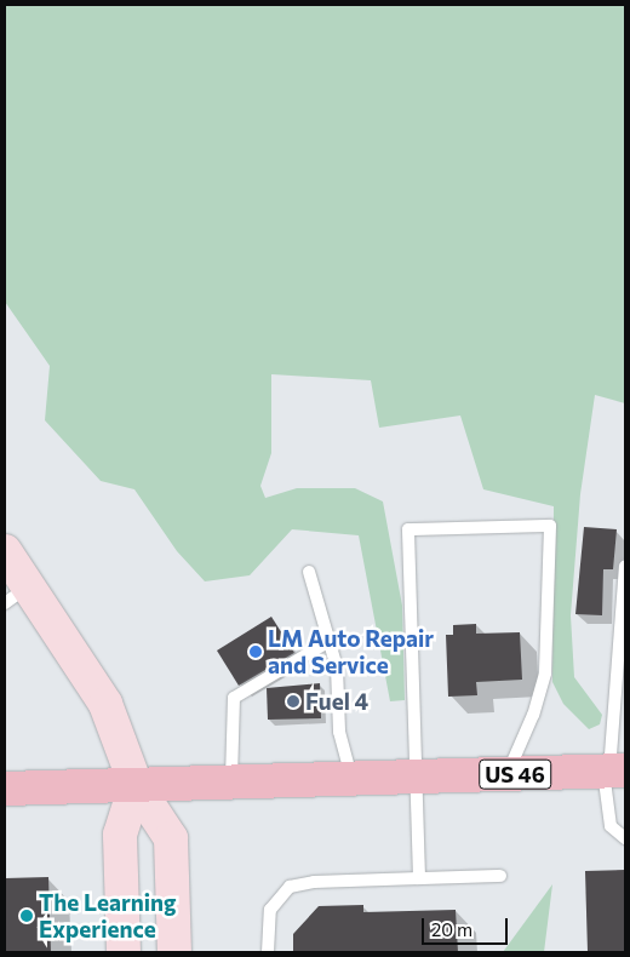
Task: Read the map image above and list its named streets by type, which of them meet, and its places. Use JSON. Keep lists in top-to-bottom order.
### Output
{
  "streets": {
    "main road": ["US 46"]
  },
  "places": ["LM Auto Repair and Service", "Fuel 4", "The Learning Experience"],
  "scale_bar": "20 m"
}
